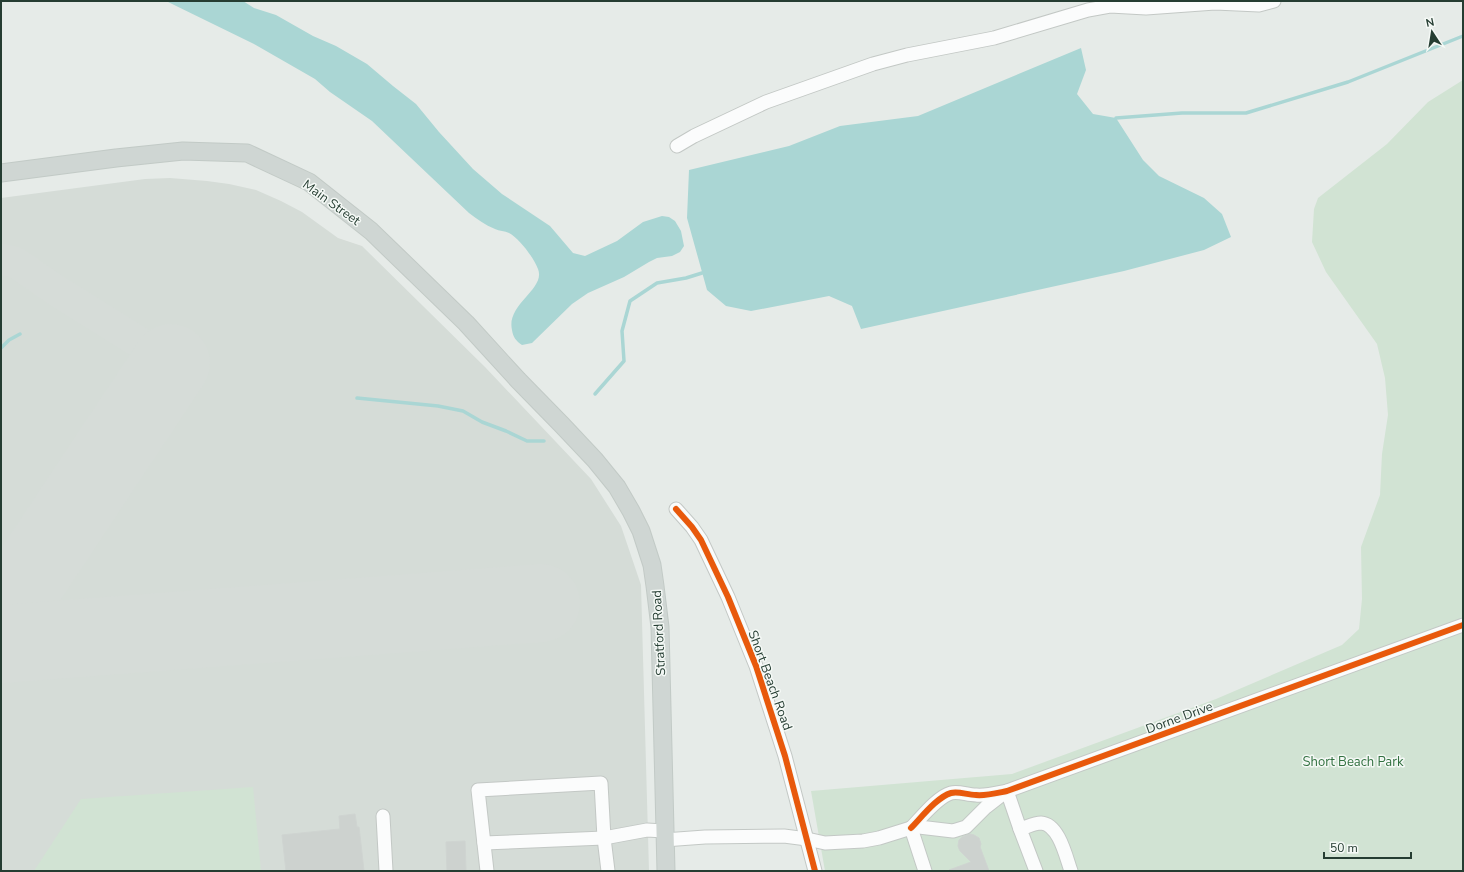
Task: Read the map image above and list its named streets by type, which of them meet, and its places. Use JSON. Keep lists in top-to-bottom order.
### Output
{
  "streets": {
    "main road": ["Main Street", "Stratford Road"],
    "street": ["Short Beach Road", "Dorne Drive"]
  },
  "crossings": [
    ["Main Street", "Stratford Road"],
    ["Short Beach Road", "Dorne Drive"]
  ],
  "parks": ["Short Beach Park"],
  "scale_bar": "50 m",
  "north": "top"
}
